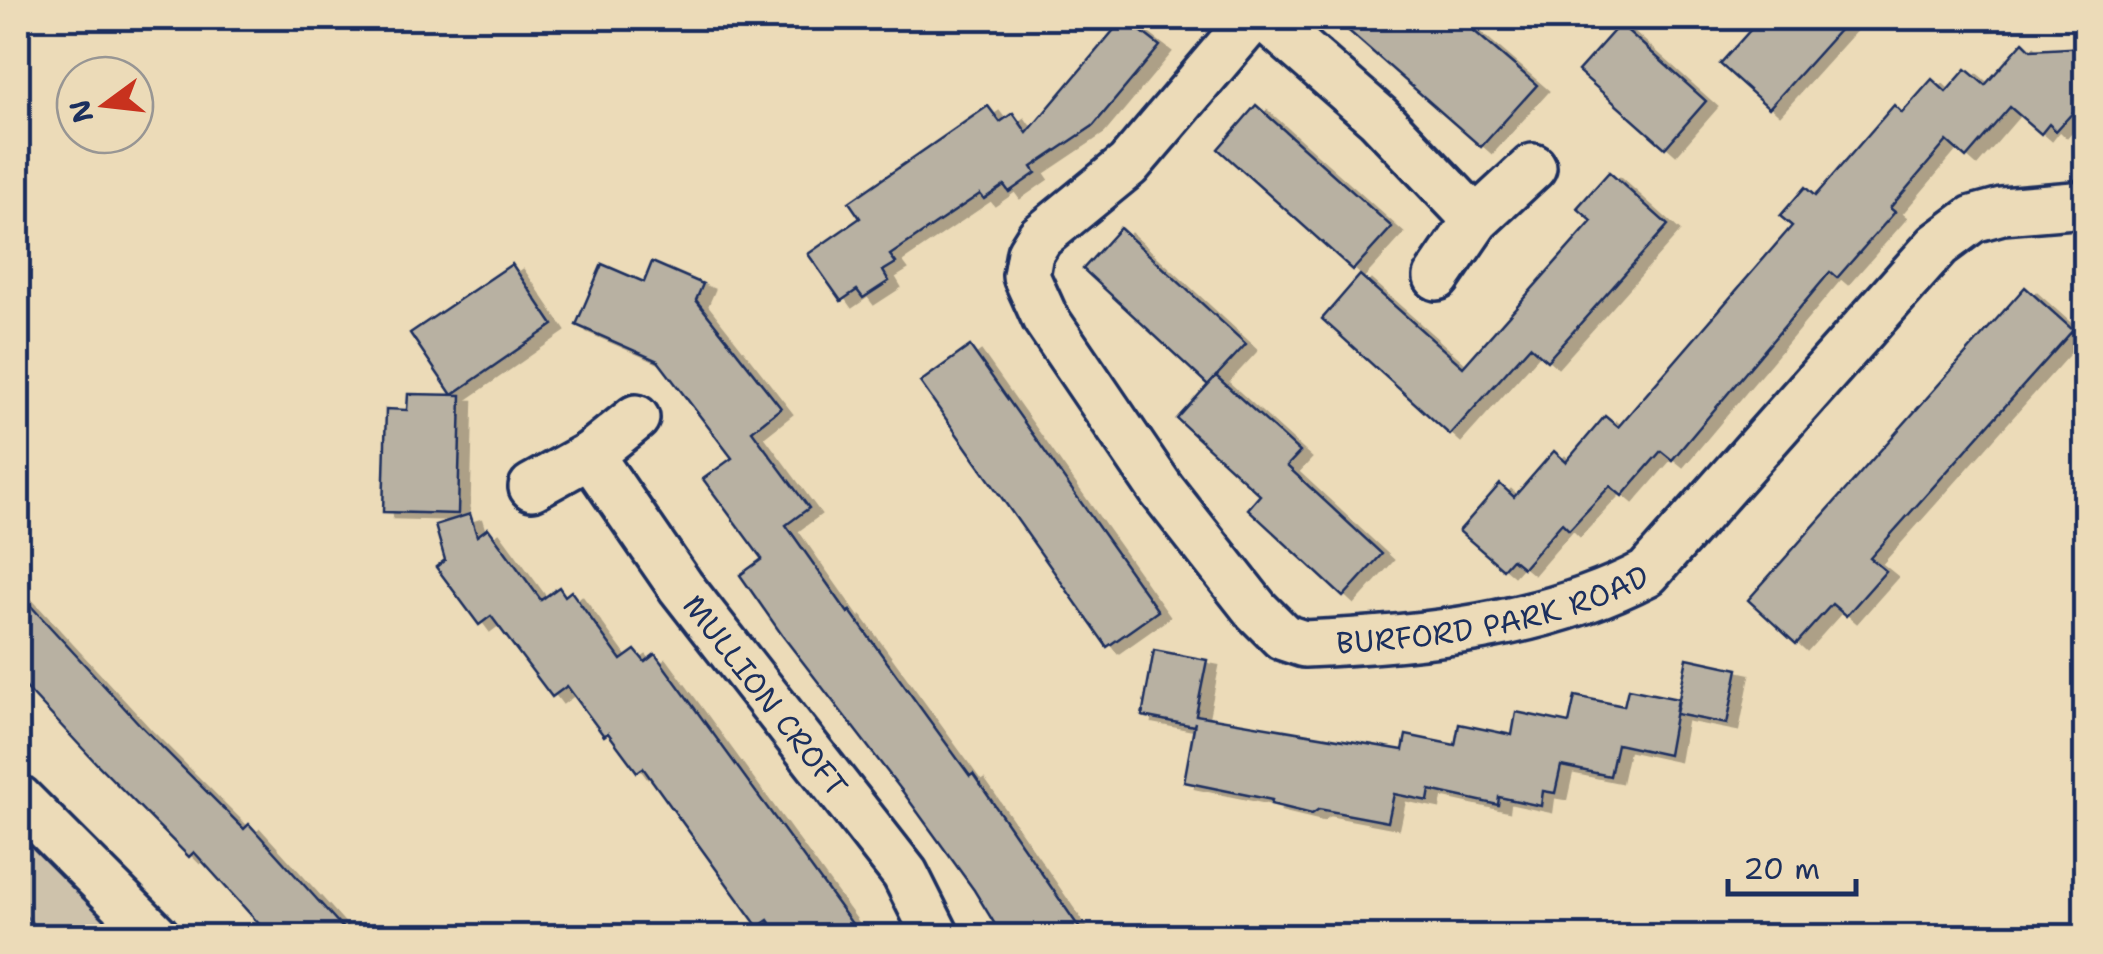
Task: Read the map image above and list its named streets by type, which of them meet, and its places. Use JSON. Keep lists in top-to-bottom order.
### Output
{
  "streets": {
    "street": ["BURFORD PARK ROAD", "MULLION CROFT"]
  },
  "scale_bar": "20 m",
  "north": "left"
}
